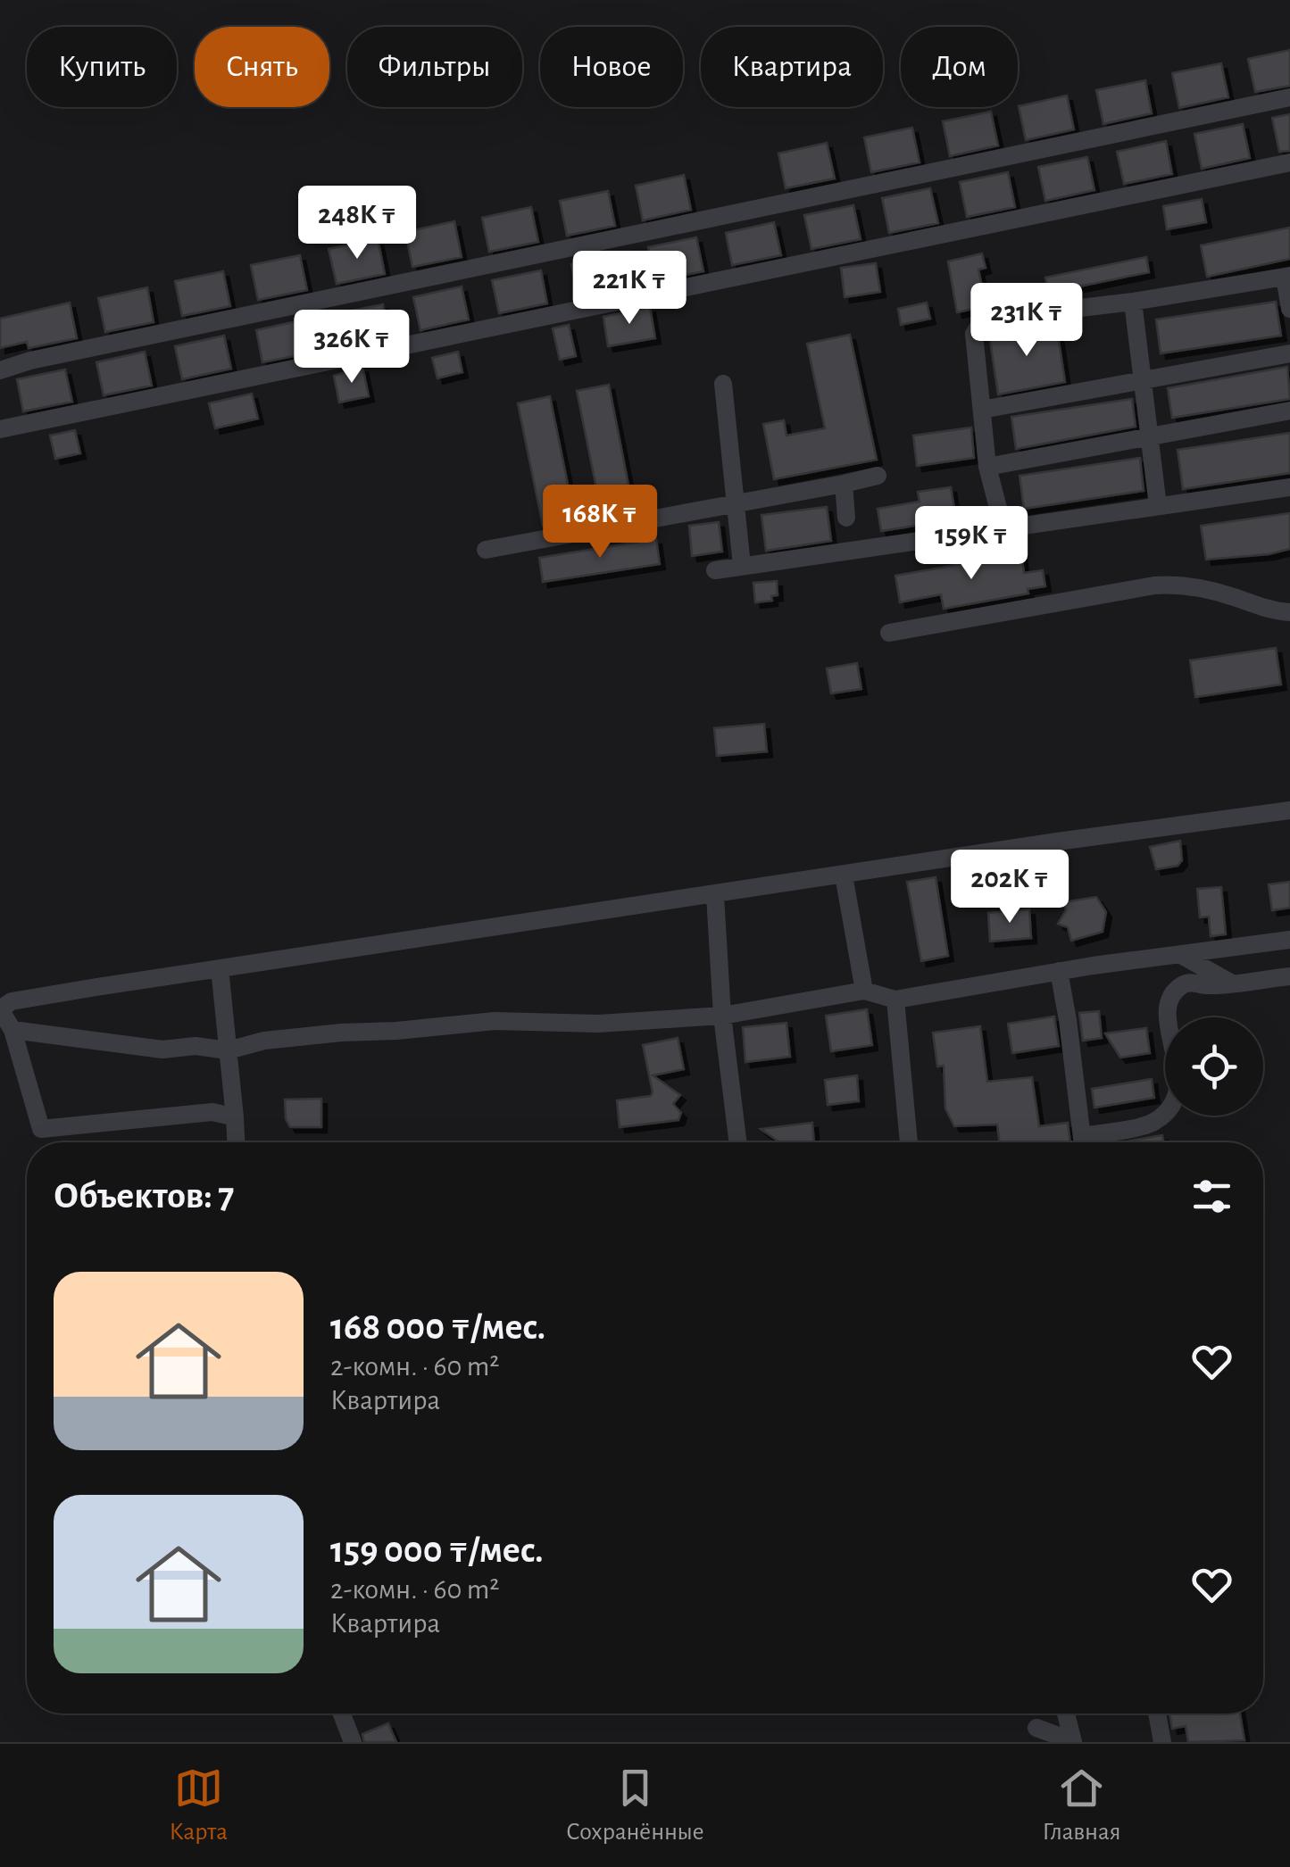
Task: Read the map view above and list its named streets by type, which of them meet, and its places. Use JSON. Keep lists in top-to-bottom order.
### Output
{
  "page": {
    "chip": [
      "Купить",
      "Снять",
      "Фильтры",
      "Новое",
      "Квартира",
      "Дом"
    ],
    "price": [
      "248K ₸",
      "221K ₸",
      "231K ₸",
      "326K ₸",
      "168K ₸",
      "159K ₸",
      "202K ₸"
    ],
    "heading": "Объектов: 7",
    "list": [
      {
        "name": "168 000 ₸/мес.",
        "note": "2-комн. · 60 m² · Квартира"
      },
      {
        "name": "159 000 ₸/мес.",
        "note": "2-комн. · 60 m² · Квартира"
      }
    ],
    "tabs": ["Карта", "Сохранённые", "Главная"]
  }
}
